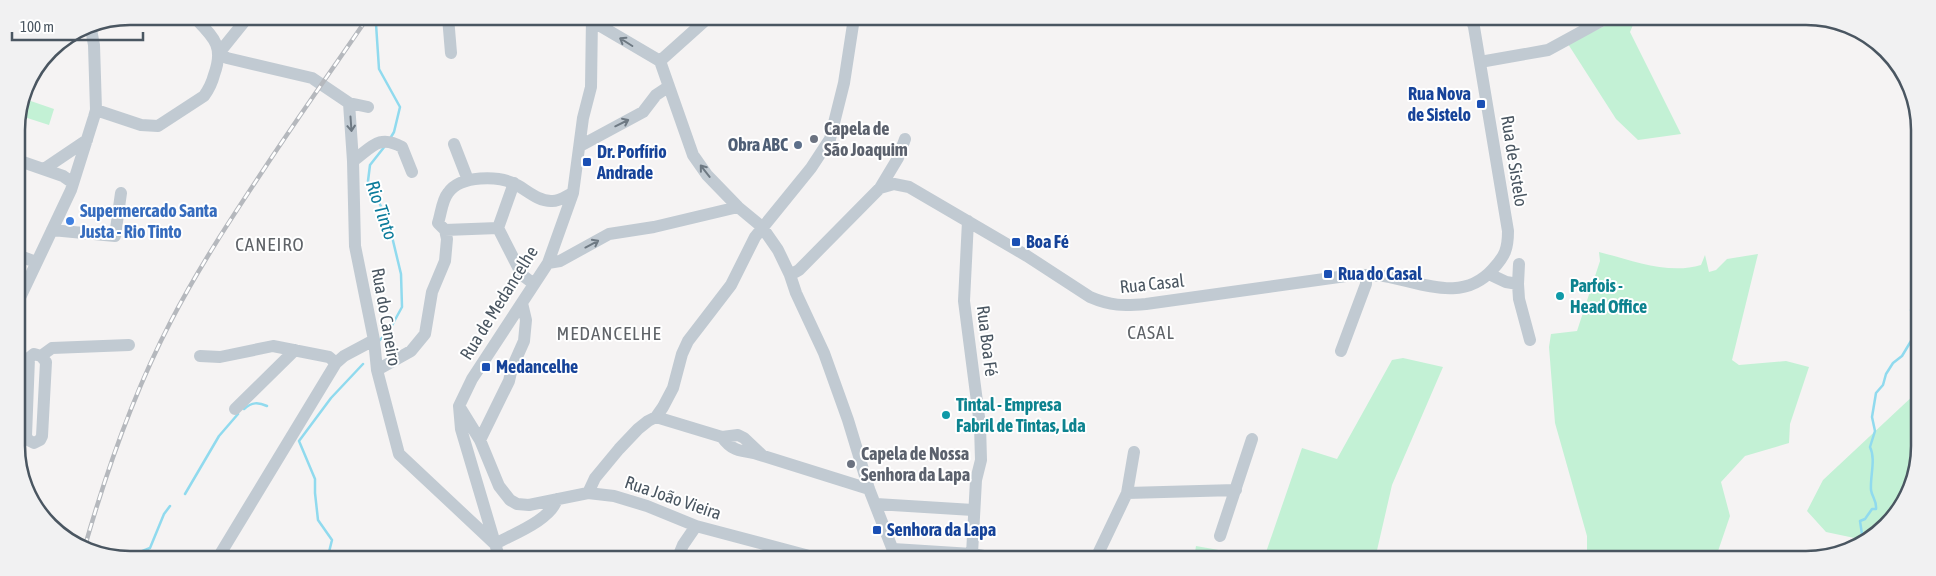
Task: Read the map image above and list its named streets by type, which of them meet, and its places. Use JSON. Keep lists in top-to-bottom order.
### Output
{
  "streets": {
    "street": [
      "Rua de Sistelo",
      "Rua Casal",
      "Rua de Medancelhe",
      "Rua do Caneiro",
      "Rua Boa Fé",
      "Rua João Vieira"
    ]
  },
  "crossings": [
    ["Rua de Sistelo", "Rua Casal"],
    ["Rua Casal", "Rua Boa Fé"],
    ["Rua de Medancelhe", "Rua do Caneiro"],
    ["Rua de Medancelhe", "Rua João Vieira"]
  ],
  "districts": ["CANEIRO", "CASAL", "MEDANCELHE"],
  "water": ["Rio Tinto"],
  "places": {
    "transit": [
      "Rua Nova de Sistelo",
      "Dr. Porfírio Andrade",
      "Boa Fé",
      "Rua do Casal",
      "Medancelhe",
      "Senhora da Lapa"
    ],
    "other": [
      "Capela de São Joaquim",
      "Obra ABC",
      "Supermercado Santa Justa - Rio Tinto",
      "Parfois - Head Office",
      "Tintal - Empresa Fabril de Tintas, Lda",
      "Capela de Nossa Senhora da Lapa"
    ]
  },
  "scale_bar": "100 m"
}
